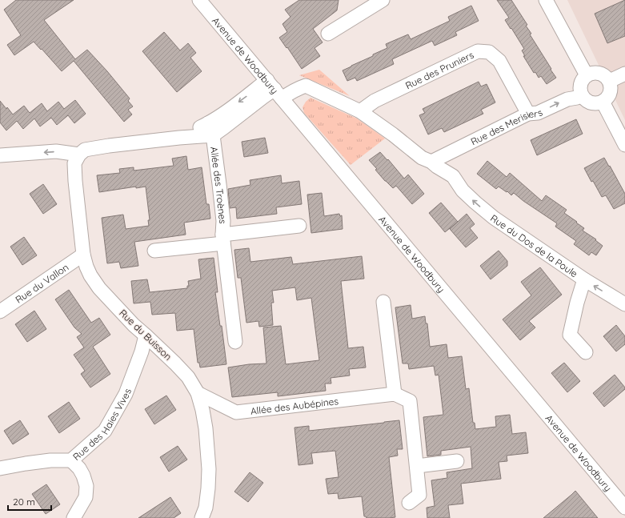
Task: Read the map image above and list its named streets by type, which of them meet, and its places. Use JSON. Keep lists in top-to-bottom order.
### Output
{
  "streets": {
    "street": [
      "Avenue de Woodbury",
      "Rue des Pruniers",
      "Rue des Merisiers",
      "Allée des Troènes",
      "Rue du Dos de la Poule",
      "Rue du Vallon",
      "Rue du Buisson",
      "Allée des Aubépines",
      "Rue des Haies Vives"
    ]
  },
  "crossings": [
    ["Avenue de Woodbury", "Rue du Dos de la Poule"],
    ["Rue des Pruniers", "Rue des Merisiers"],
    ["Rue des Pruniers", "Rue du Dos de la Poule"],
    ["Rue des Merisiers", "Rue du Dos de la Poule"],
    ["Rue du Vallon", "Rue du Buisson"],
    ["Rue du Buisson", "Allée des Aubépines"],
    ["Rue du Buisson", "Rue des Haies Vives"]
  ],
  "one_way": ["Rue du Dos de la Poule"],
  "scale_bar": "20 m"
}
